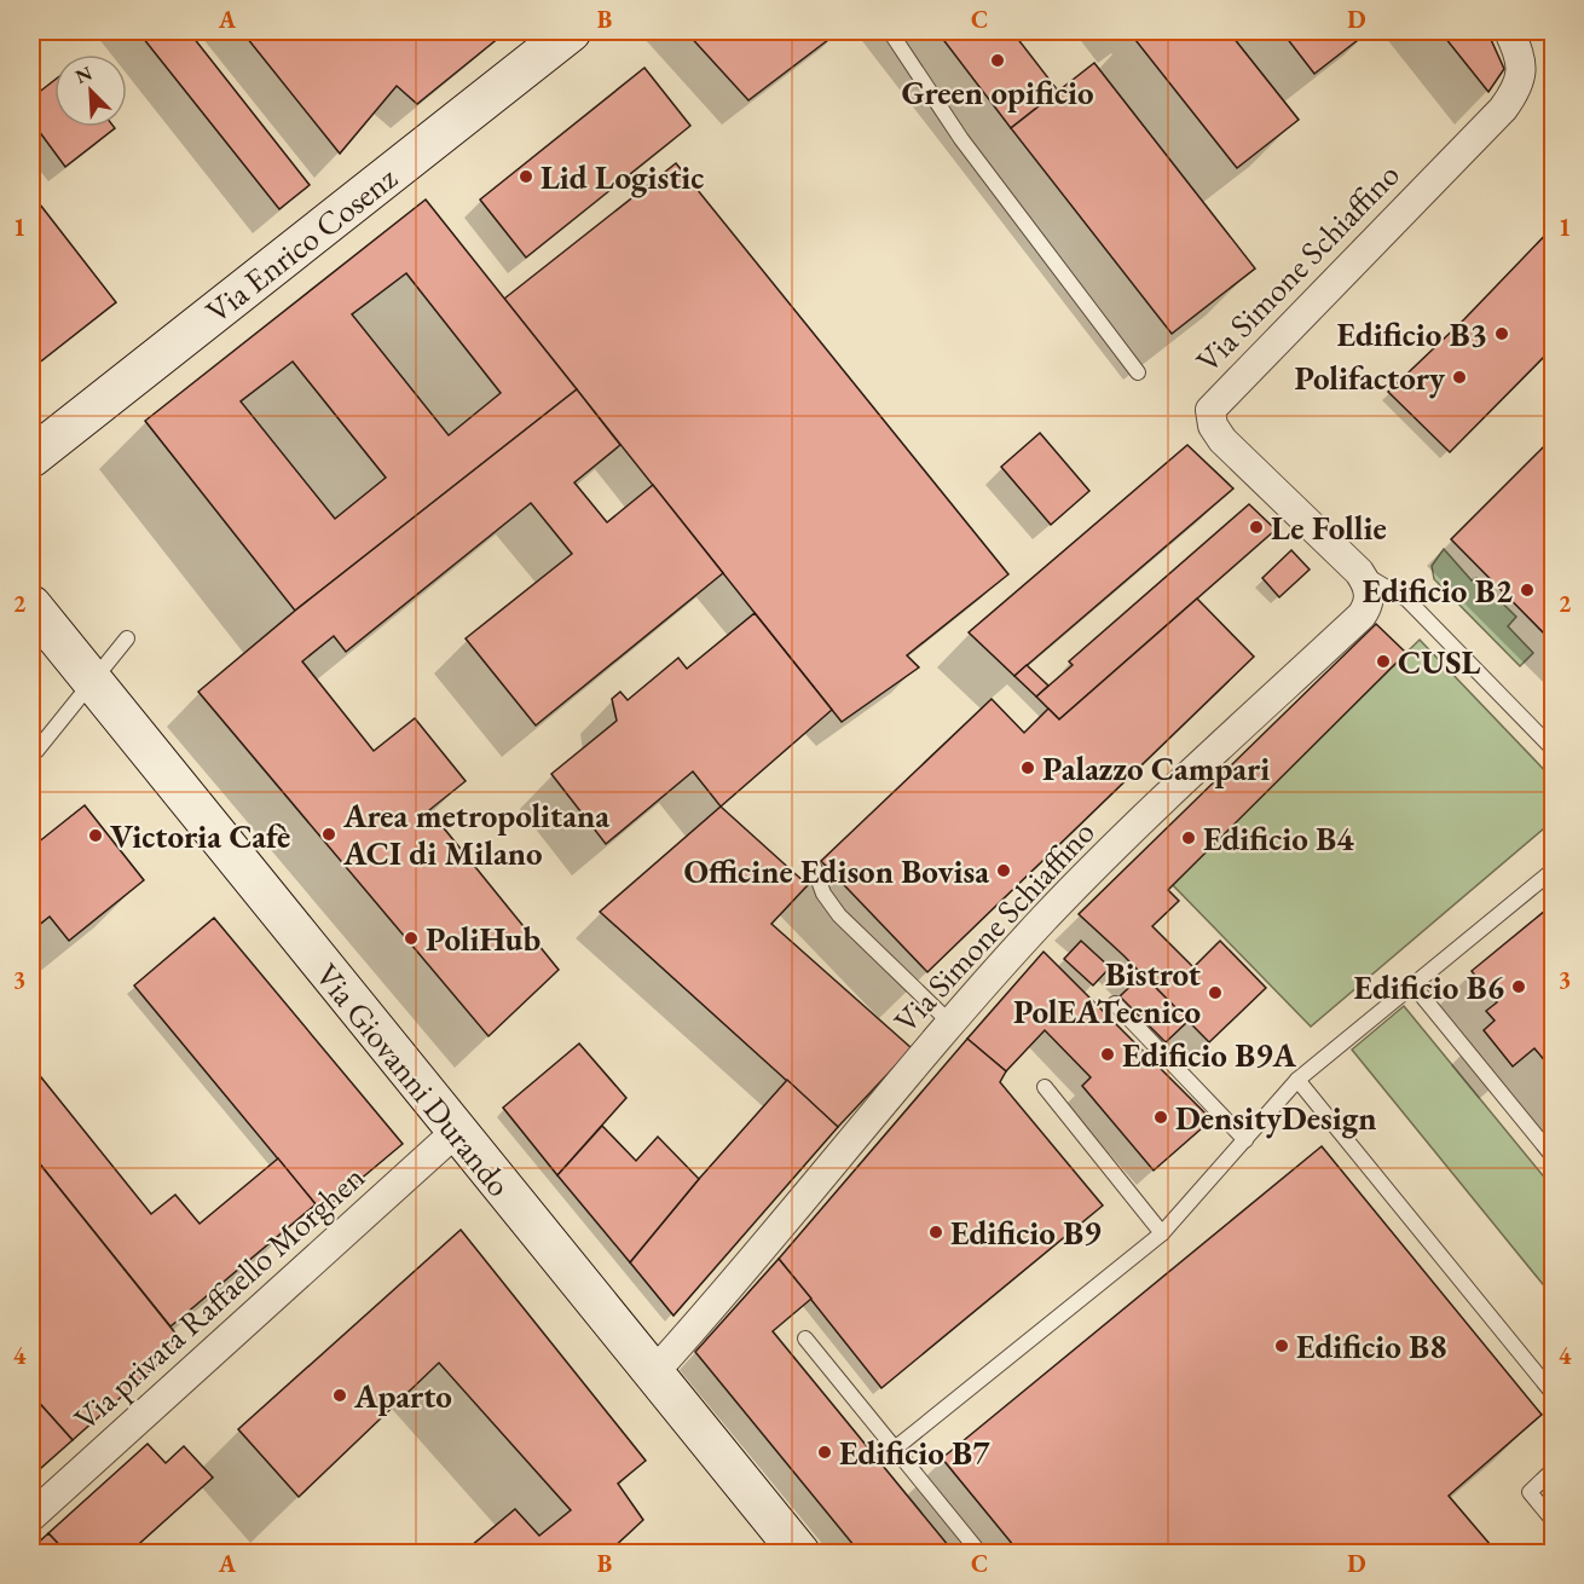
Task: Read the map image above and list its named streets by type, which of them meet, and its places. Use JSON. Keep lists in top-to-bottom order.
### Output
{
  "streets": {
    "street": [
      "Via Enrico Cosenz",
      "Via Simone Schiaffino",
      "Via Giovanni Durando",
      "Via privata Raffaello Morghen"
    ]
  },
  "crossings": [
    ["Via Simone Schiaffino", "Via Giovanni Durando"],
    ["Via Giovanni Durando", "Via privata Raffaello Morghen"]
  ],
  "places": [
    "Green opificio",
    "Lid Logistic",
    "Edificio B3",
    "Polifactory",
    "Le Follie",
    "Edificio B2",
    "CUSL",
    "Palazzo Campari",
    "Area metropolitana ACI di Milano",
    "Victoria Cafè",
    "Edificio B4",
    "Officine Edison Bovisa",
    "PoliHub",
    "Edificio B6",
    "Bistrot PolEATecnico",
    "Edificio B9A",
    "DensityDesign",
    "Edificio B9",
    "Edificio B8",
    "Aparto",
    "Edificio B7"
  ],
  "north": "top left",
  "grid": {
    "columns": [
      "A",
      "B",
      "C",
      "D"
    ],
    "rows": [
      "1",
      "2",
      "3",
      "4"
    ]
  }
}
